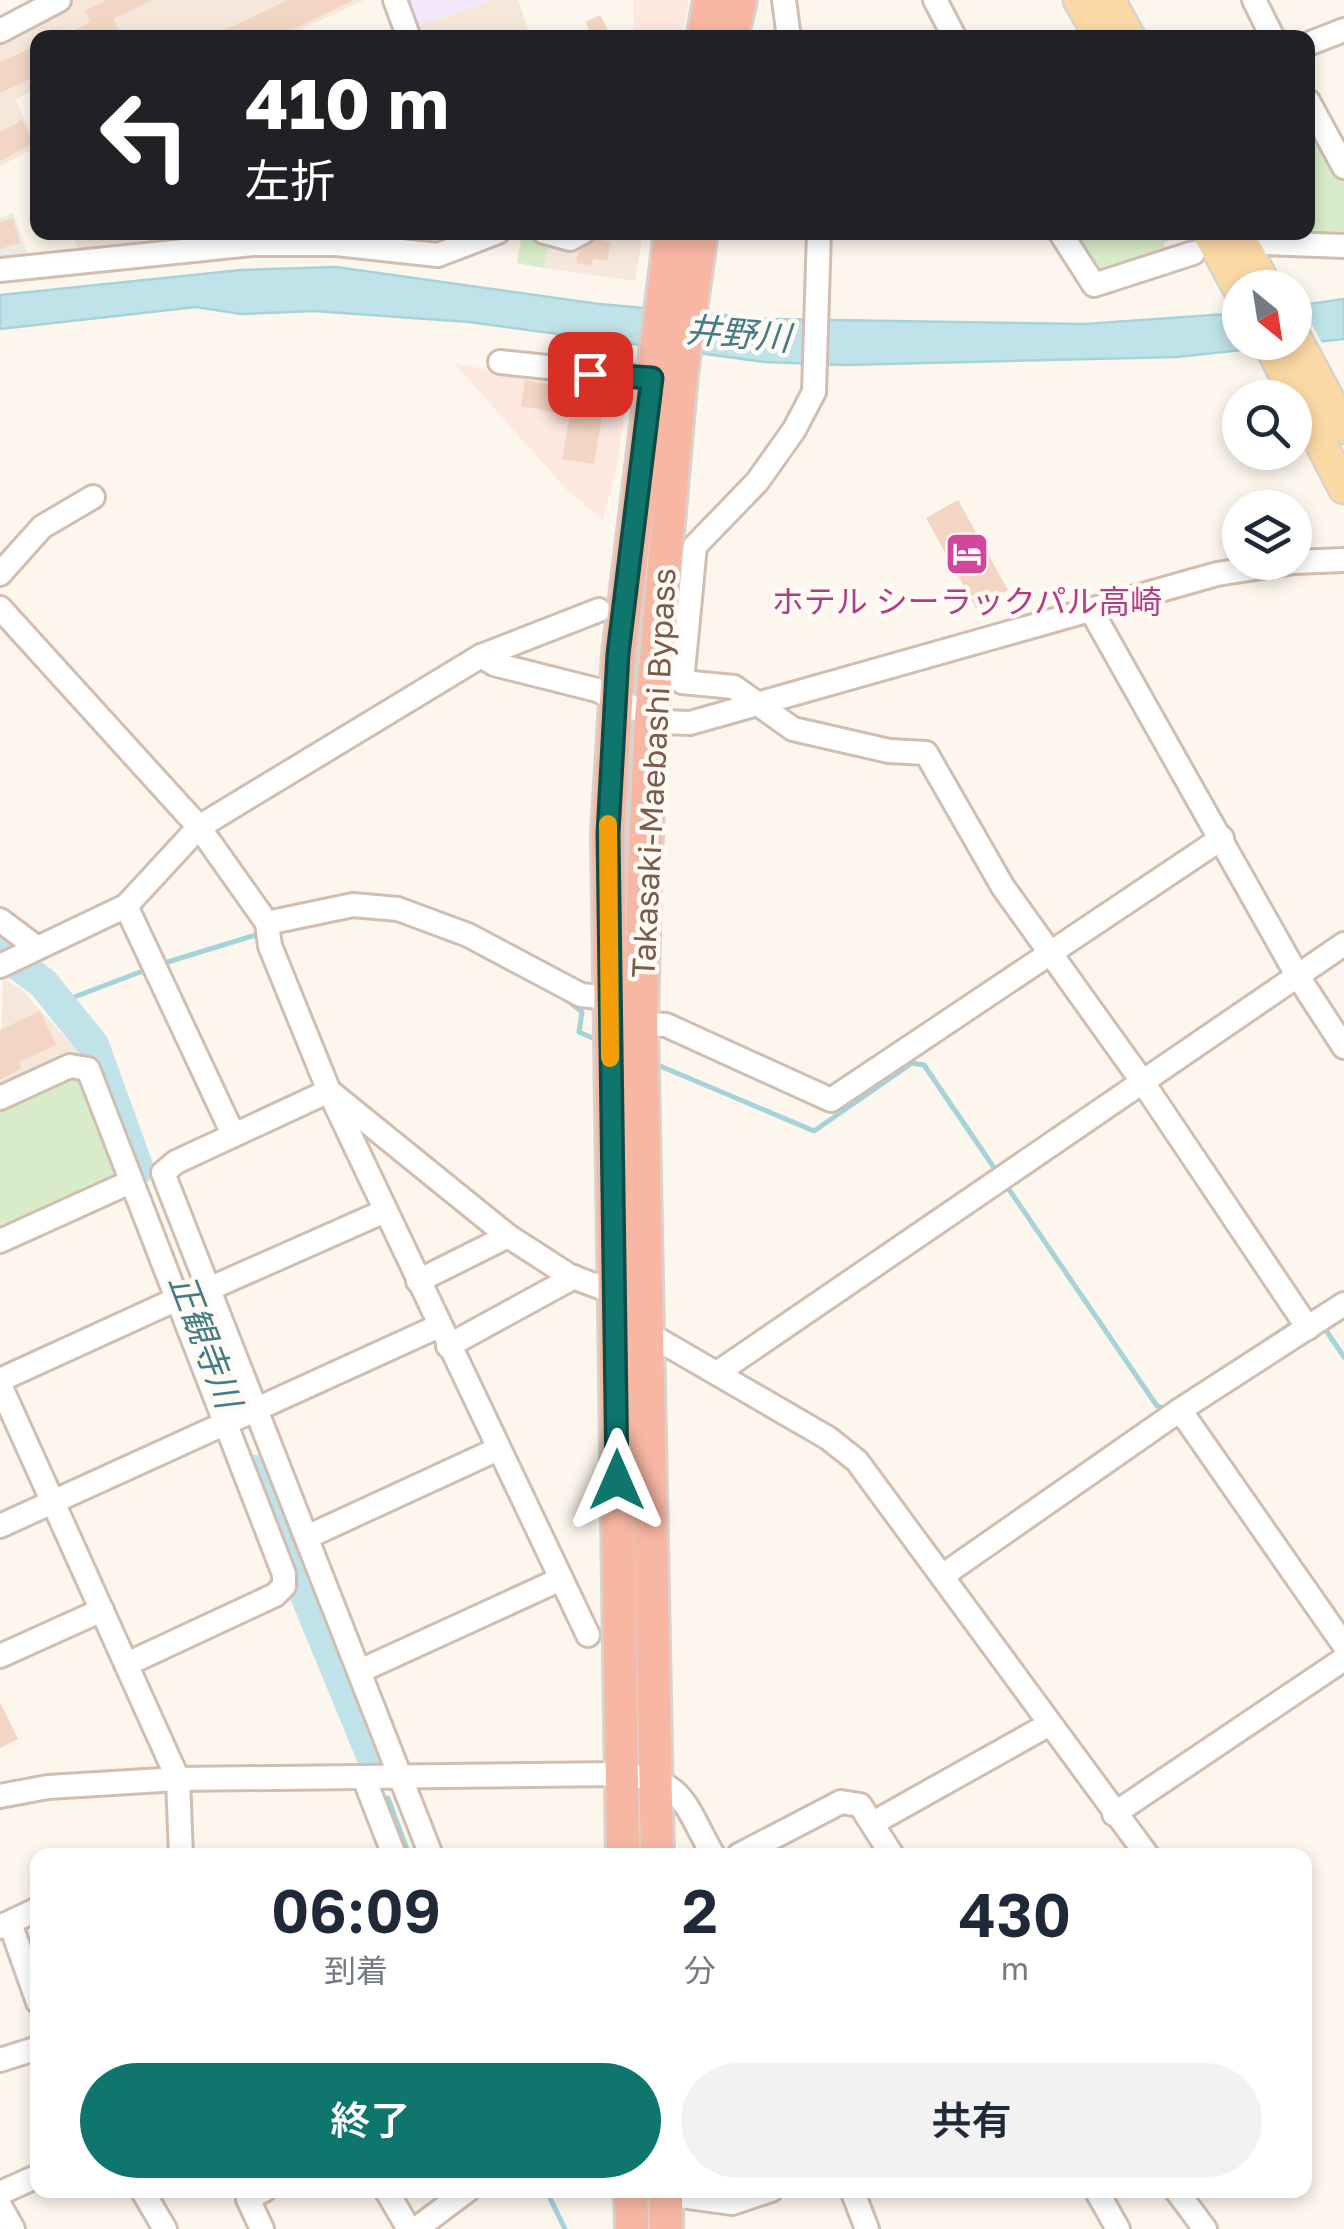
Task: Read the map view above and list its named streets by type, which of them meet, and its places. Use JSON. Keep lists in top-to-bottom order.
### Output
{
  "streets": {
    "highway": ["Takasaki-Maebashi Bypass"]
  },
  "water": ["井野川", "正観寺川"],
  "places": {
    "hotel": ["ホテル シーラックパル高崎"]
  },
  "north": "bottom right",
  "page": {
    "turn": ["410 m", "左折"],
    "eta": [
      "06:09",
      "到着",
      "2",
      "分",
      "430",
      "m"
    ],
    "buttons": ["終了", "共有"]
  }
}
